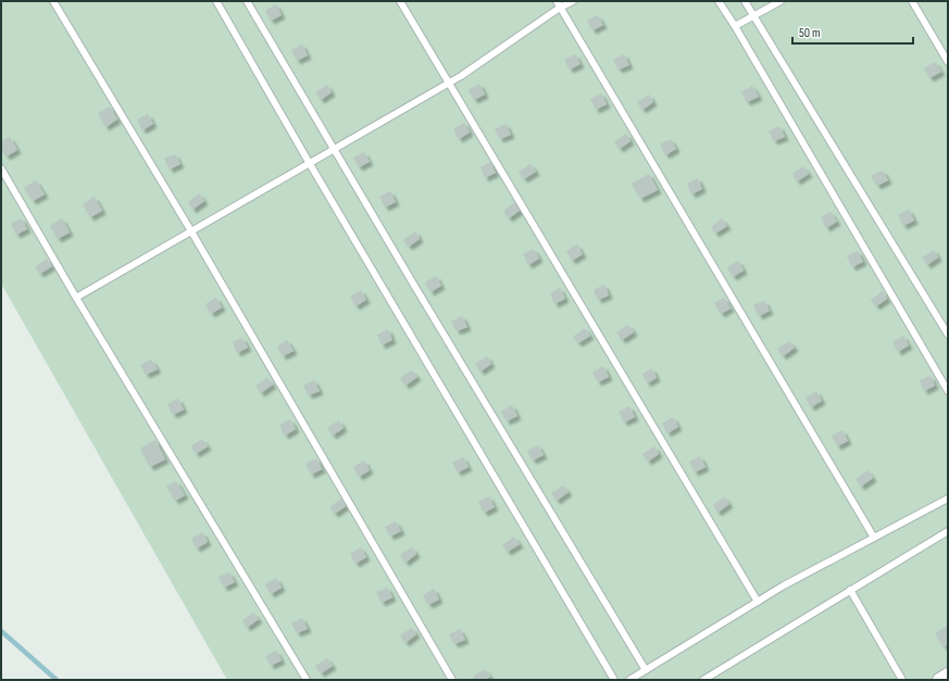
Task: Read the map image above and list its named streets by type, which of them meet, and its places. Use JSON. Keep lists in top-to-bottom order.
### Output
{
  "scale_bar": "50 m"
}
